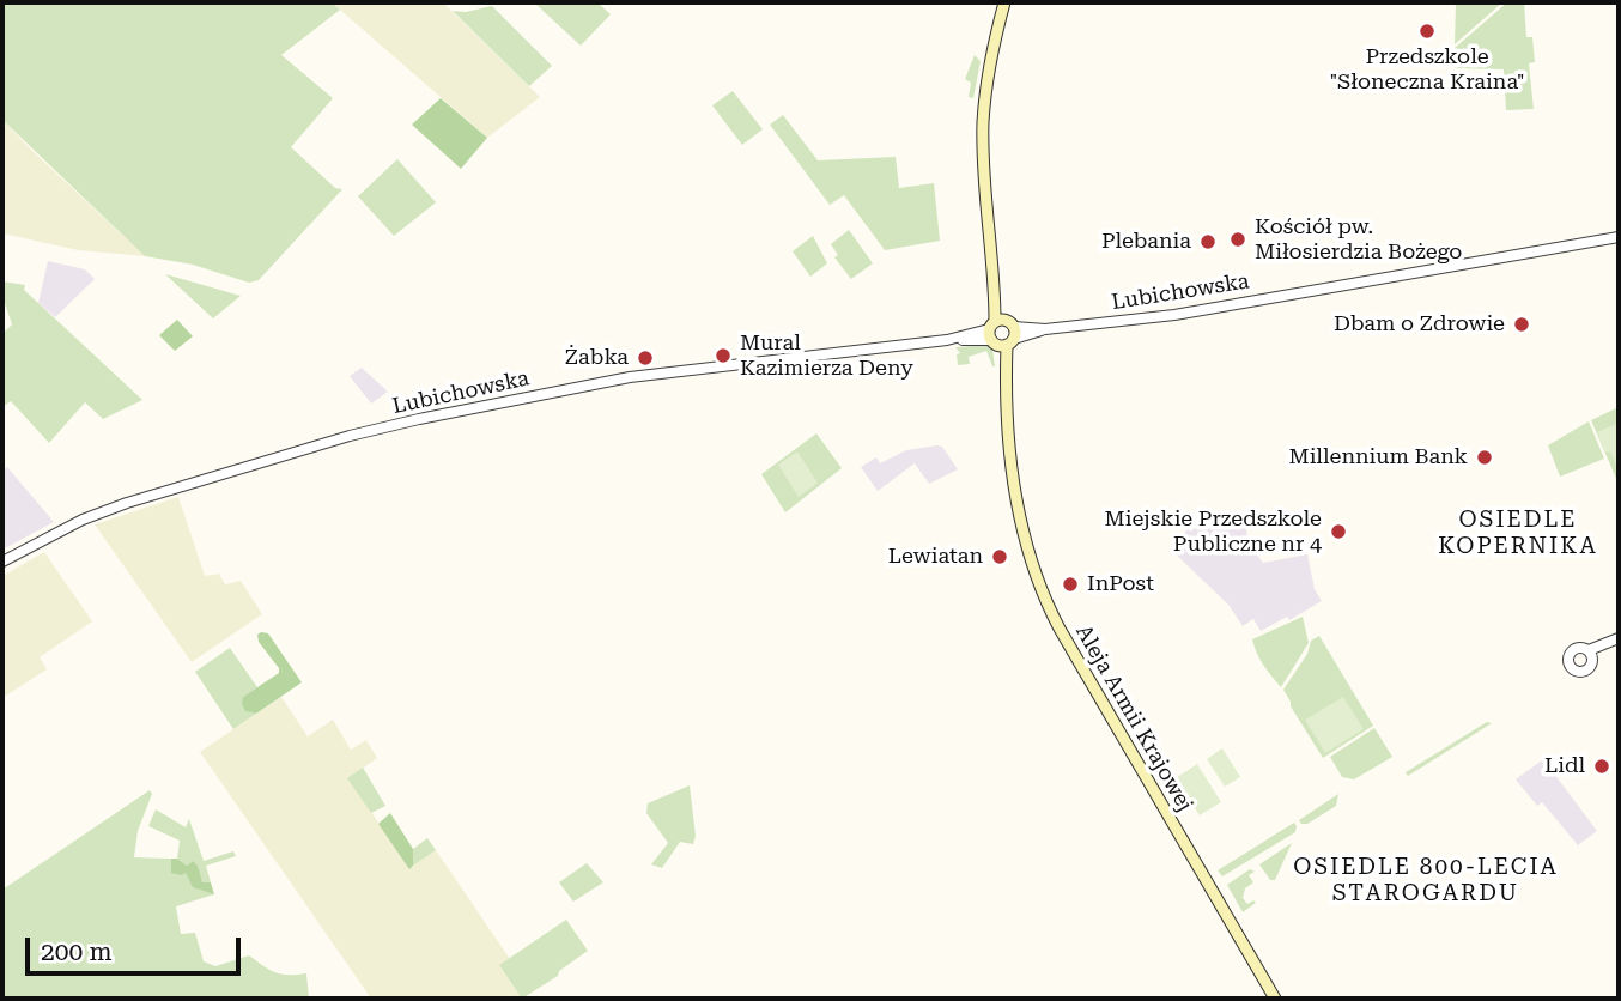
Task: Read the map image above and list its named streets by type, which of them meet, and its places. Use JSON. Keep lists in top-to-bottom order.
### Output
{
  "streets": {
    "main road": ["Aleja Armii Krajowej"],
    "street": ["Lubichowska"]
  },
  "crossings": [
    ["Lubichowska", "Aleja Armii Krajowej"]
  ],
  "districts": ["OSIEDLE KOPERNIKA", "OSIEDLE 800-LECIA STAROGARDU"],
  "places": [
    "Przedszkole \"Słoneczna Kraina\"",
    "Kościół pw. Miłosierdzia Bożego",
    "Plebania",
    "Dbam o Zdrowie",
    "Mural Kazimierza Deny",
    "Żabka",
    "Millennium Bank",
    "Miejskie Przedszkole Publiczne nr 4",
    "Lewiatan",
    "InPost",
    "Lidl"
  ],
  "scale_bar": "200 m"
}
